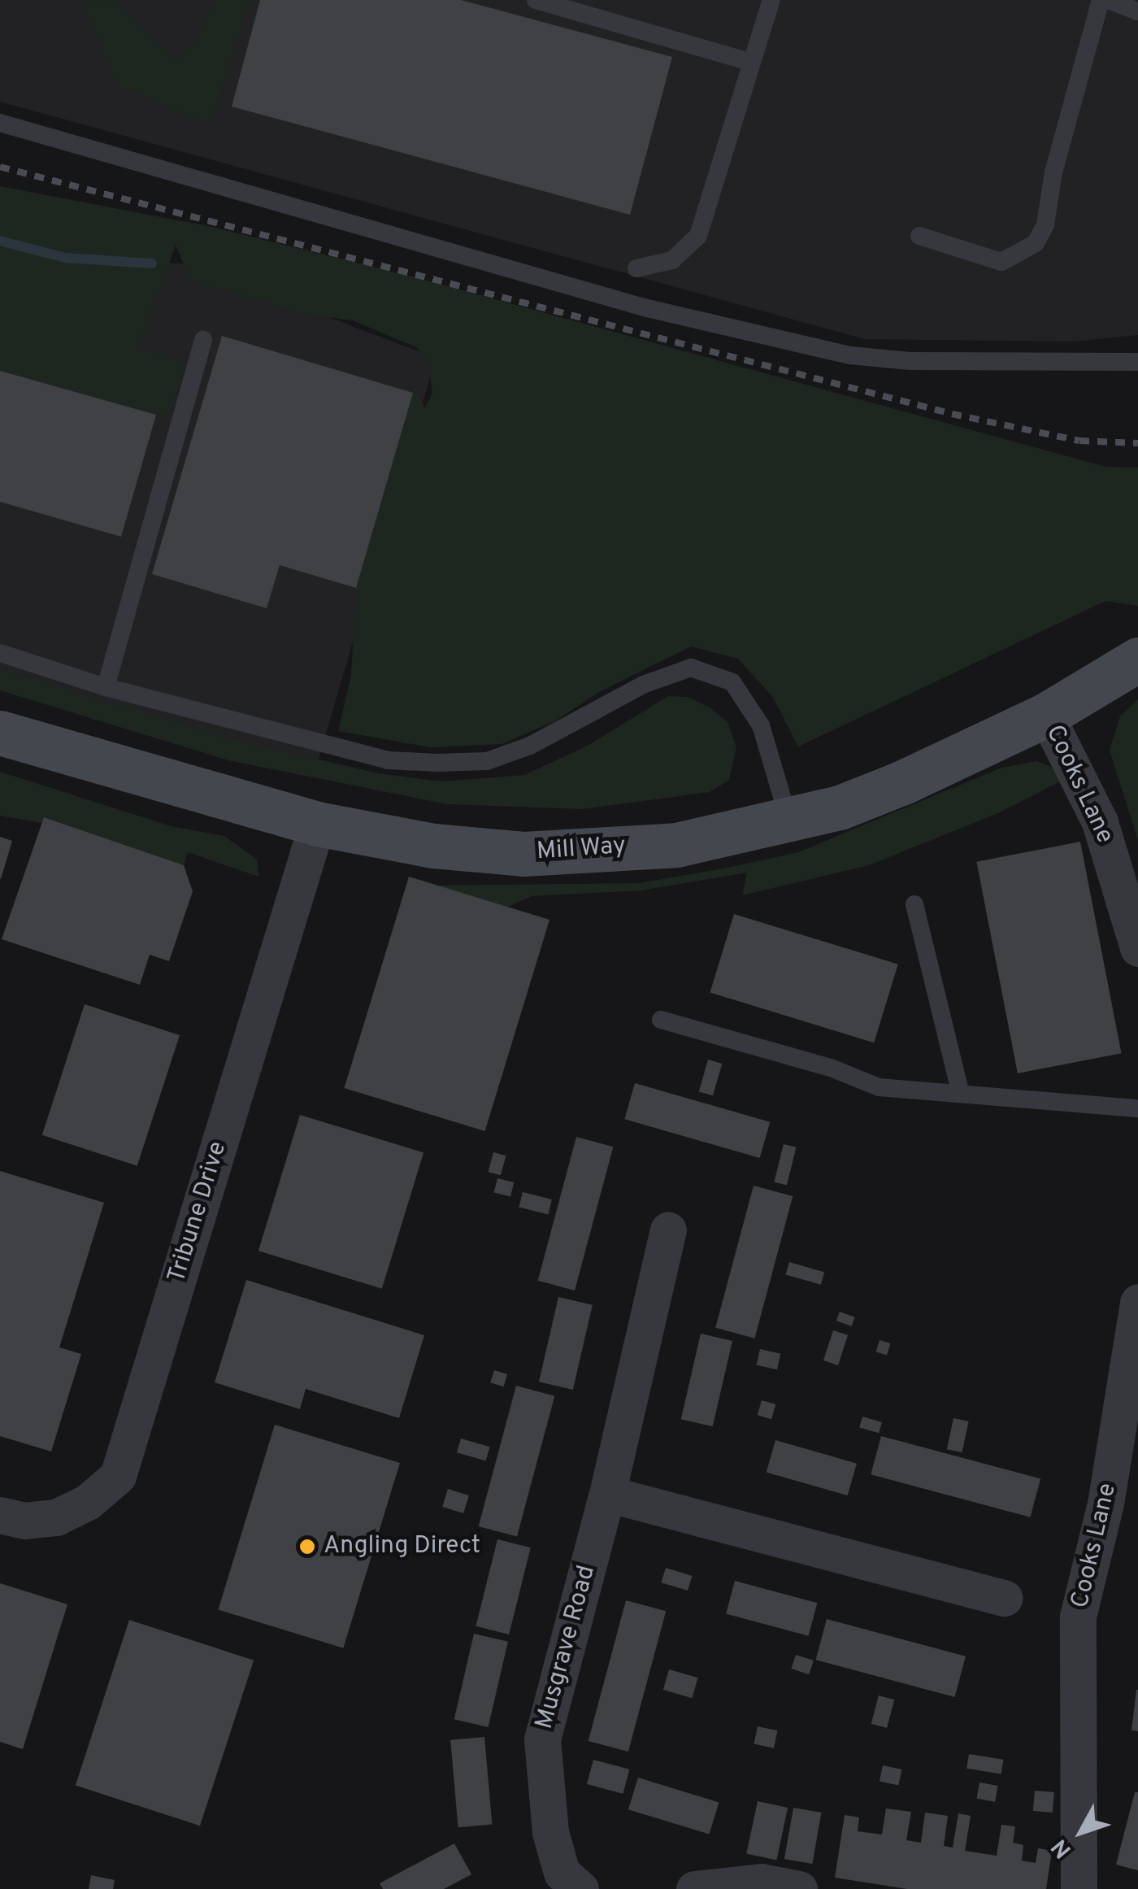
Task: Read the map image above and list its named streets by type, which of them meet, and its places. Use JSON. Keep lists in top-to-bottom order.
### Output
{
  "streets": {
    "street": [
      "Cooks Lane",
      "Mill Way",
      "Tribune Drive",
      "Musgrave Road"
    ]
  },
  "crossings": [
    ["Cooks Lane", "Mill Way"],
    ["Mill Way", "Tribune Drive"]
  ],
  "places": ["Angling Direct"],
  "north": "bottom left"
}
